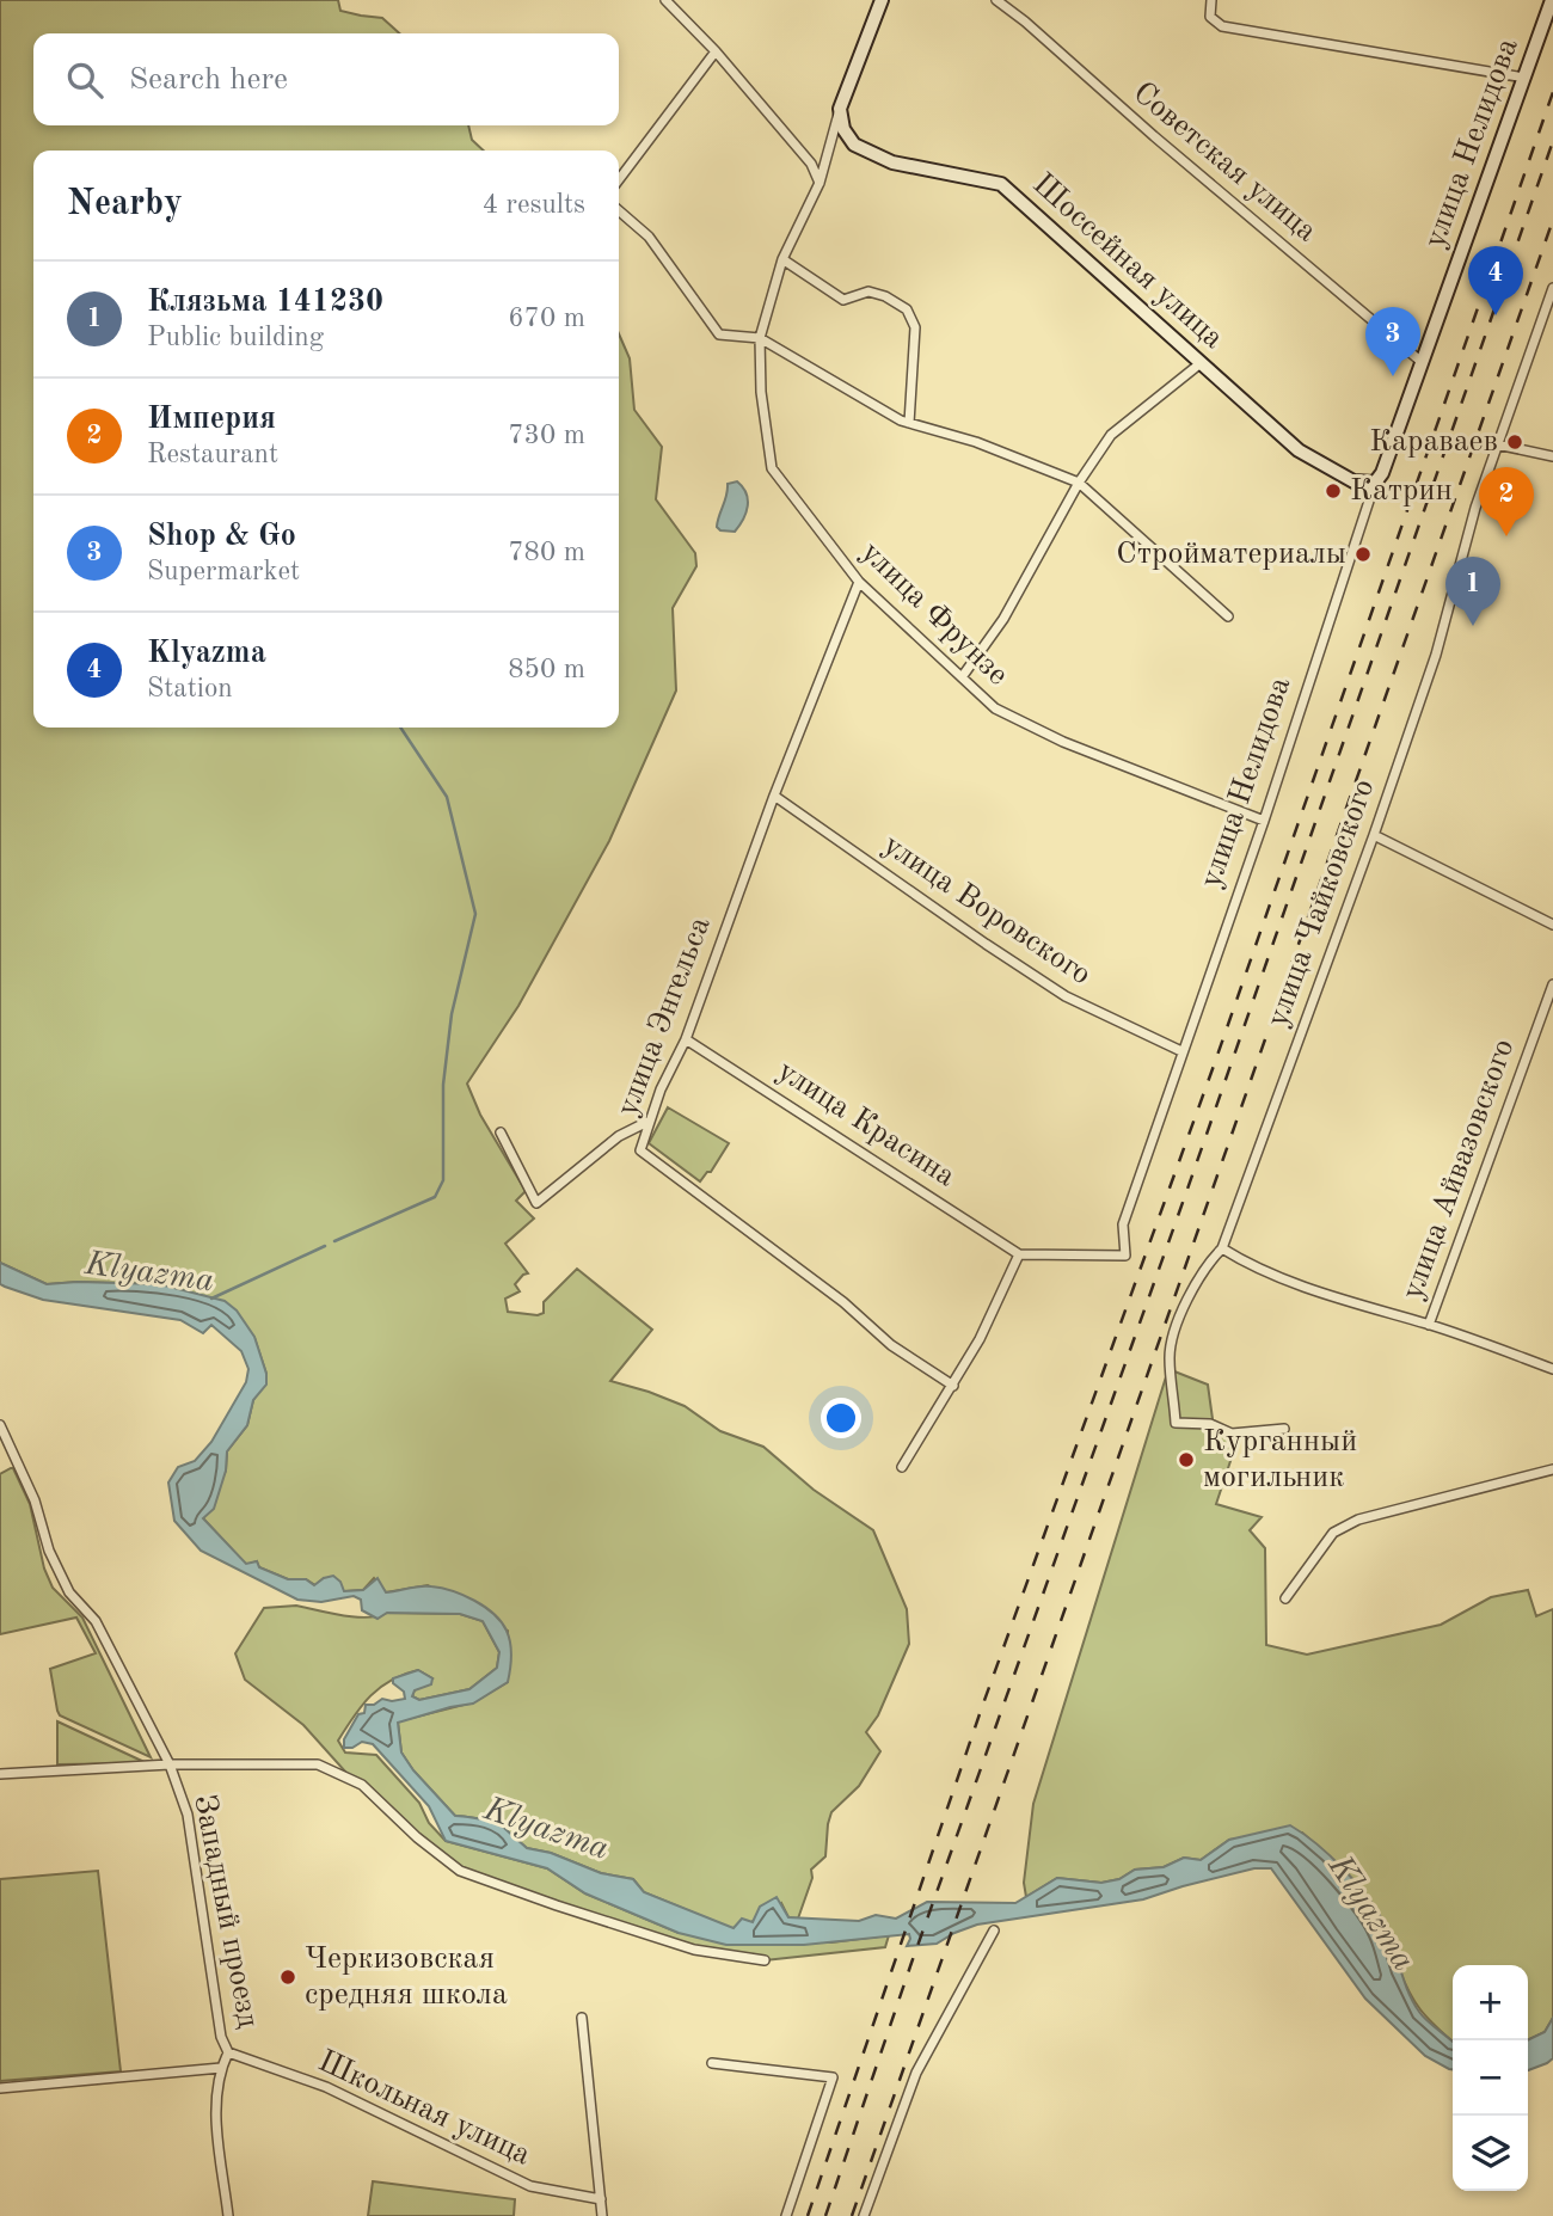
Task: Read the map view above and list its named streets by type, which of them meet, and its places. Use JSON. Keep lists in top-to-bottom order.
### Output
{
  "streets": {
    "main road": ["улица Нелидова", "Шоссейная улица"],
    "street": [
      "Советская улица",
      "улица Фрунзе",
      "улица Чайковского",
      "улица Воровского",
      "улица Энгельса",
      "улица Красина",
      "улица Айвазовского",
      "Западный проезд",
      "Школьная улица"
    ]
  },
  "crossings": [
    ["улица Нелидова", "Советская улица"],
    ["улица Нелидова", "Шоссейная улица"],
    ["улица Нелидова", "улица Фрунзе"],
    ["улица Нелидова", "улица Воровского"],
    ["улица Нелидова", "улица Красина"],
    ["Шоссейная улица", "улица Фрунзе"],
    ["улица Фрунзе", "улица Энгельса"],
    ["улица Воровского", "улица Энгельса"],
    ["улица Энгельса", "улица Красина"],
    ["Западный проезд", "Школьная улица"]
  ],
  "water": ["Klyazma"],
  "places": [
    "Караваев",
    "Катрин",
    "Стройматериалы",
    "Курганный могильник",
    "Черкизовская средняя школа"
  ],
  "page": {
    "search": "Search here",
    "heading": ["Nearby", "4 results"],
    "pins": [
      "4",
      "3",
      "2",
      "1"
    ],
    "list": [
      {
        "mark": "1",
        "name": "Клязьма 141230",
        "note": "Public building",
        "value": "670 m"
      },
      {
        "mark": "2",
        "name": "Империя",
        "note": "Restaurant",
        "value": "730 m"
      },
      {
        "mark": "3",
        "name": "Shop & Go",
        "note": "Supermarket",
        "value": "780 m"
      },
      {
        "mark": "4",
        "name": "Klyazma",
        "note": "Station",
        "value": "850 m"
      }
    ],
    "map_buttons": ["+", "−"]
  }
}
